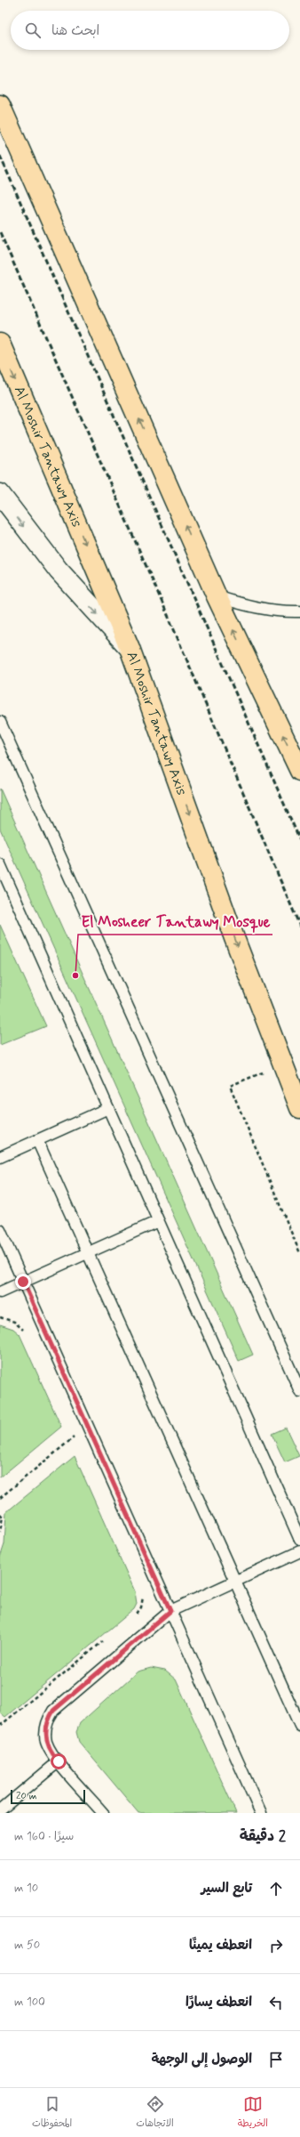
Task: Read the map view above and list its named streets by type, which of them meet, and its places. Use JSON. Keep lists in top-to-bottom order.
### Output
{
  "streets": {
    "highway": ["Al Moshir Tantawy Axis"]
  },
  "places": ["El Mosheer Tantawy Mosque"],
  "scale_bar": "20 m",
  "page": {
    "search": "ابحث هنا",
    "scale": "20 m",
    "heading": ["2 دقيقة", "سيرًا · 160 m"],
    "list": [
      ["تابع السير", "10 m"],
      ["انعطف يمينًا", "50 m"],
      ["انعطف يسارًا", "100 m"],
      "الوصول إلى الوجهة"
    ],
    "nav": ["الخريطة", "الاتجاهات", "المحفوظات"]
  }
}
